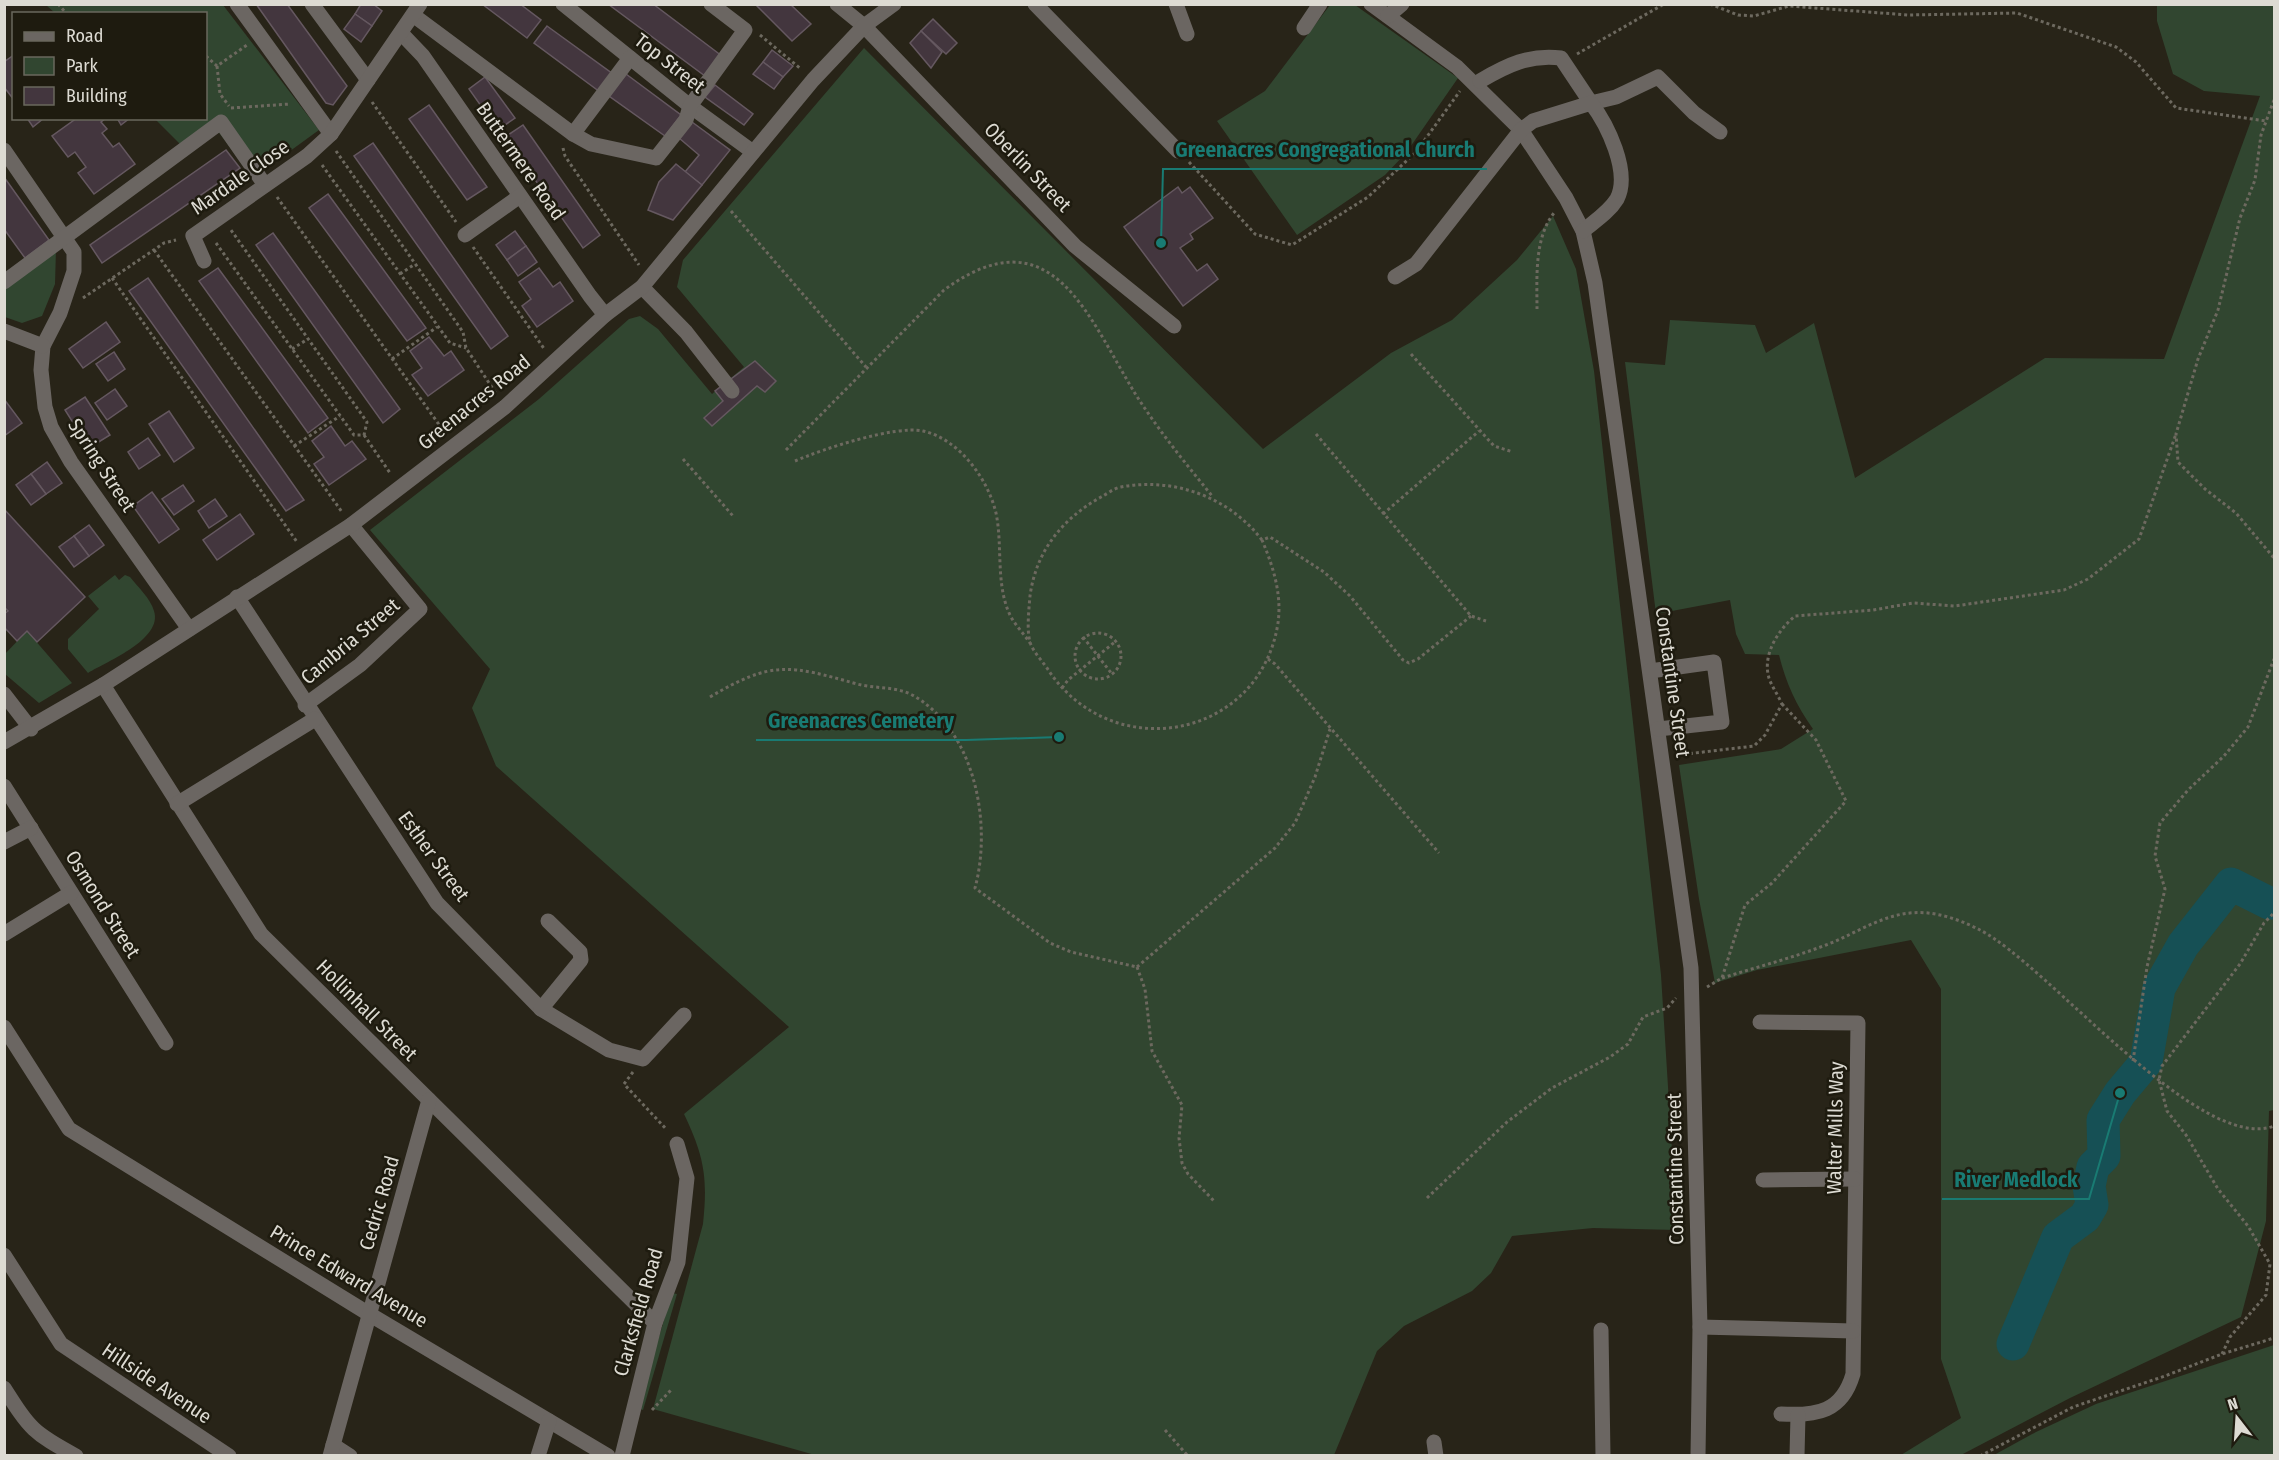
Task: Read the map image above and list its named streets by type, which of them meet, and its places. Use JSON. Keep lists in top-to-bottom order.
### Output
{
  "streets": {
    "street": [
      "Top Street",
      "Buttermere Road",
      "Oberlin Street",
      "Mardale Close",
      "Greenacres Road",
      "Spring Street",
      "Cambria Street",
      "Constantine Street",
      "Esther Street",
      "Osmond Street",
      "Hollinhall Street",
      "Walter Mills Way",
      "Cedric Road",
      "Prince Edward Avenue",
      "Clarksfield Road",
      "Hillside Avenue"
    ]
  },
  "crossings": [
    ["Top Street", "Greenacres Road"],
    ["Buttermere Road", "Mardale Close"],
    ["Buttermere Road", "Greenacres Road"],
    ["Oberlin Street", "Greenacres Road"],
    ["Greenacres Road", "Spring Street"],
    ["Greenacres Road", "Cambria Street"],
    ["Greenacres Road", "Esther Street"],
    ["Greenacres Road", "Hollinhall Street"],
    ["Cambria Street", "Esther Street"],
    ["Hollinhall Street", "Cedric Road"],
    ["Hollinhall Street", "Clarksfield Road"],
    ["Cedric Road", "Prince Edward Avenue"]
  ],
  "places": ["Greenacres Congregational Church", "Greenacres Cemetery", "River Medlock"],
  "legend": ["Road", "Park", "Building"],
  "north": "top"
}
